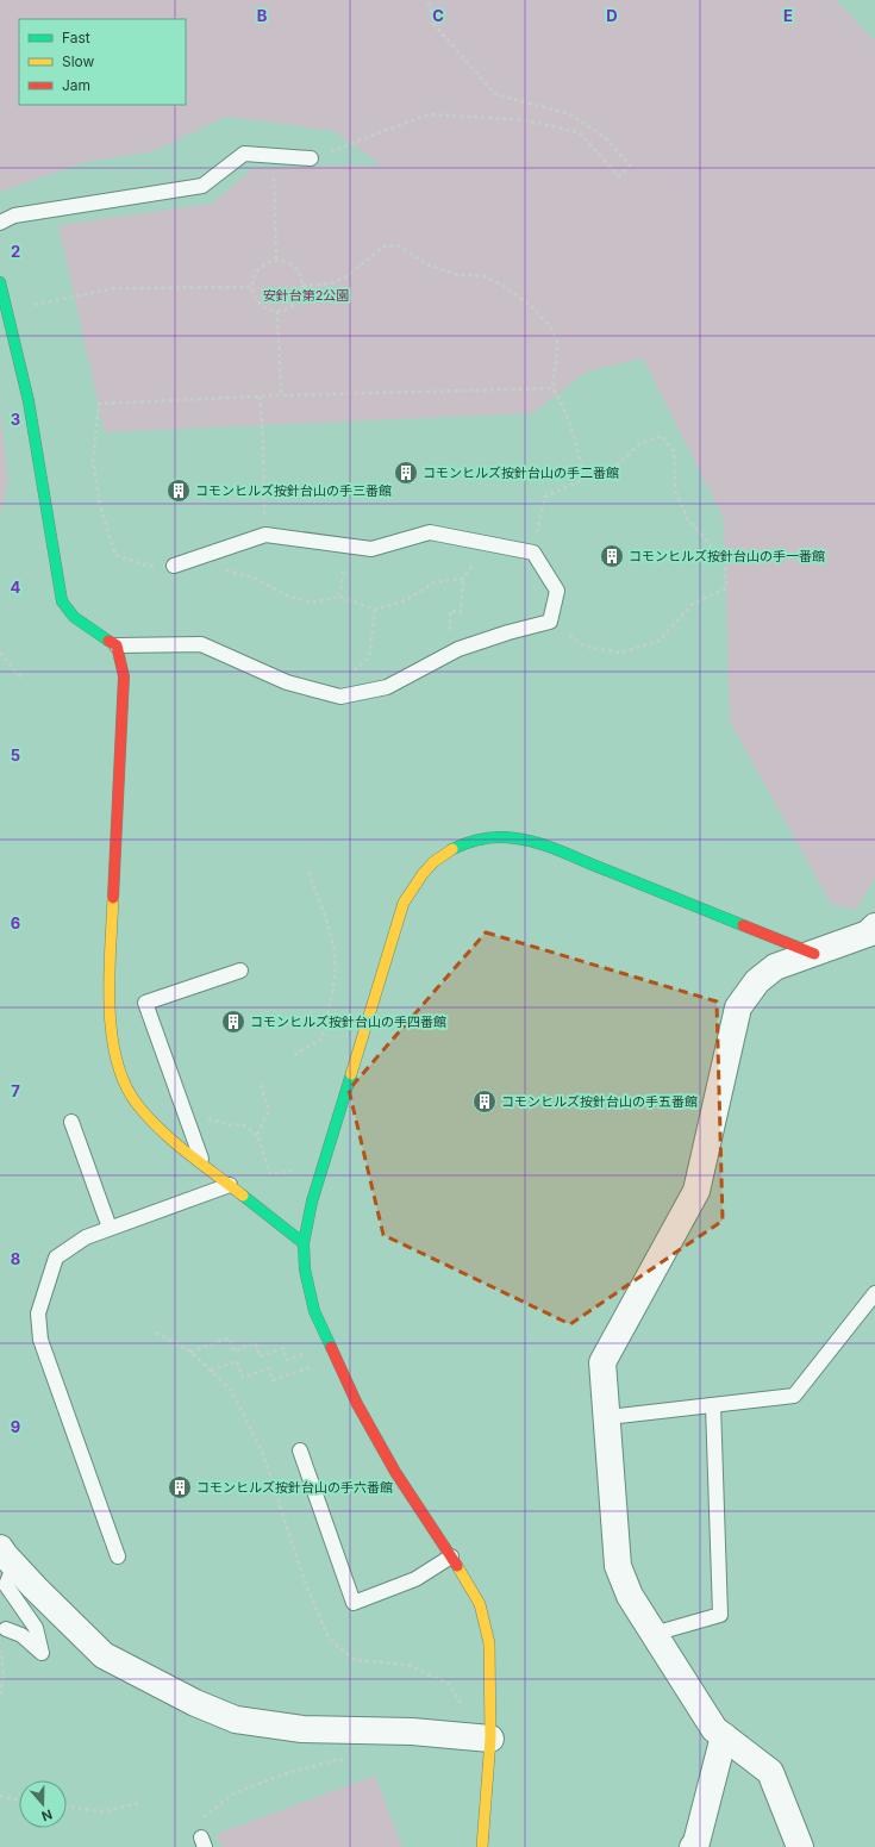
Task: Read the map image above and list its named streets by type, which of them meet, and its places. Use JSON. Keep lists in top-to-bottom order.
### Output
{
  "parks": ["安針台第2公園"],
  "places": {
    "building": [
      "コモンヒルズ按針台山の手二番館",
      "コモンヒルズ按針台山の手三番館",
      "コモンヒルズ按針台山の手一番館",
      "コモンヒルズ按針台山の手四番館",
      "コモンヒルズ按針台山の手五番館",
      "コモンヒルズ按針台山の手六番館"
    ]
  },
  "legend": ["Fast", "Slow", "Jam"],
  "north": "bottom",
  "grid": {
    "columns": [
      "B",
      "C",
      "D",
      "E"
    ],
    "rows": [
      "2",
      "3",
      "4",
      "5",
      "6",
      "7",
      "8",
      "9"
    ]
  }
}
